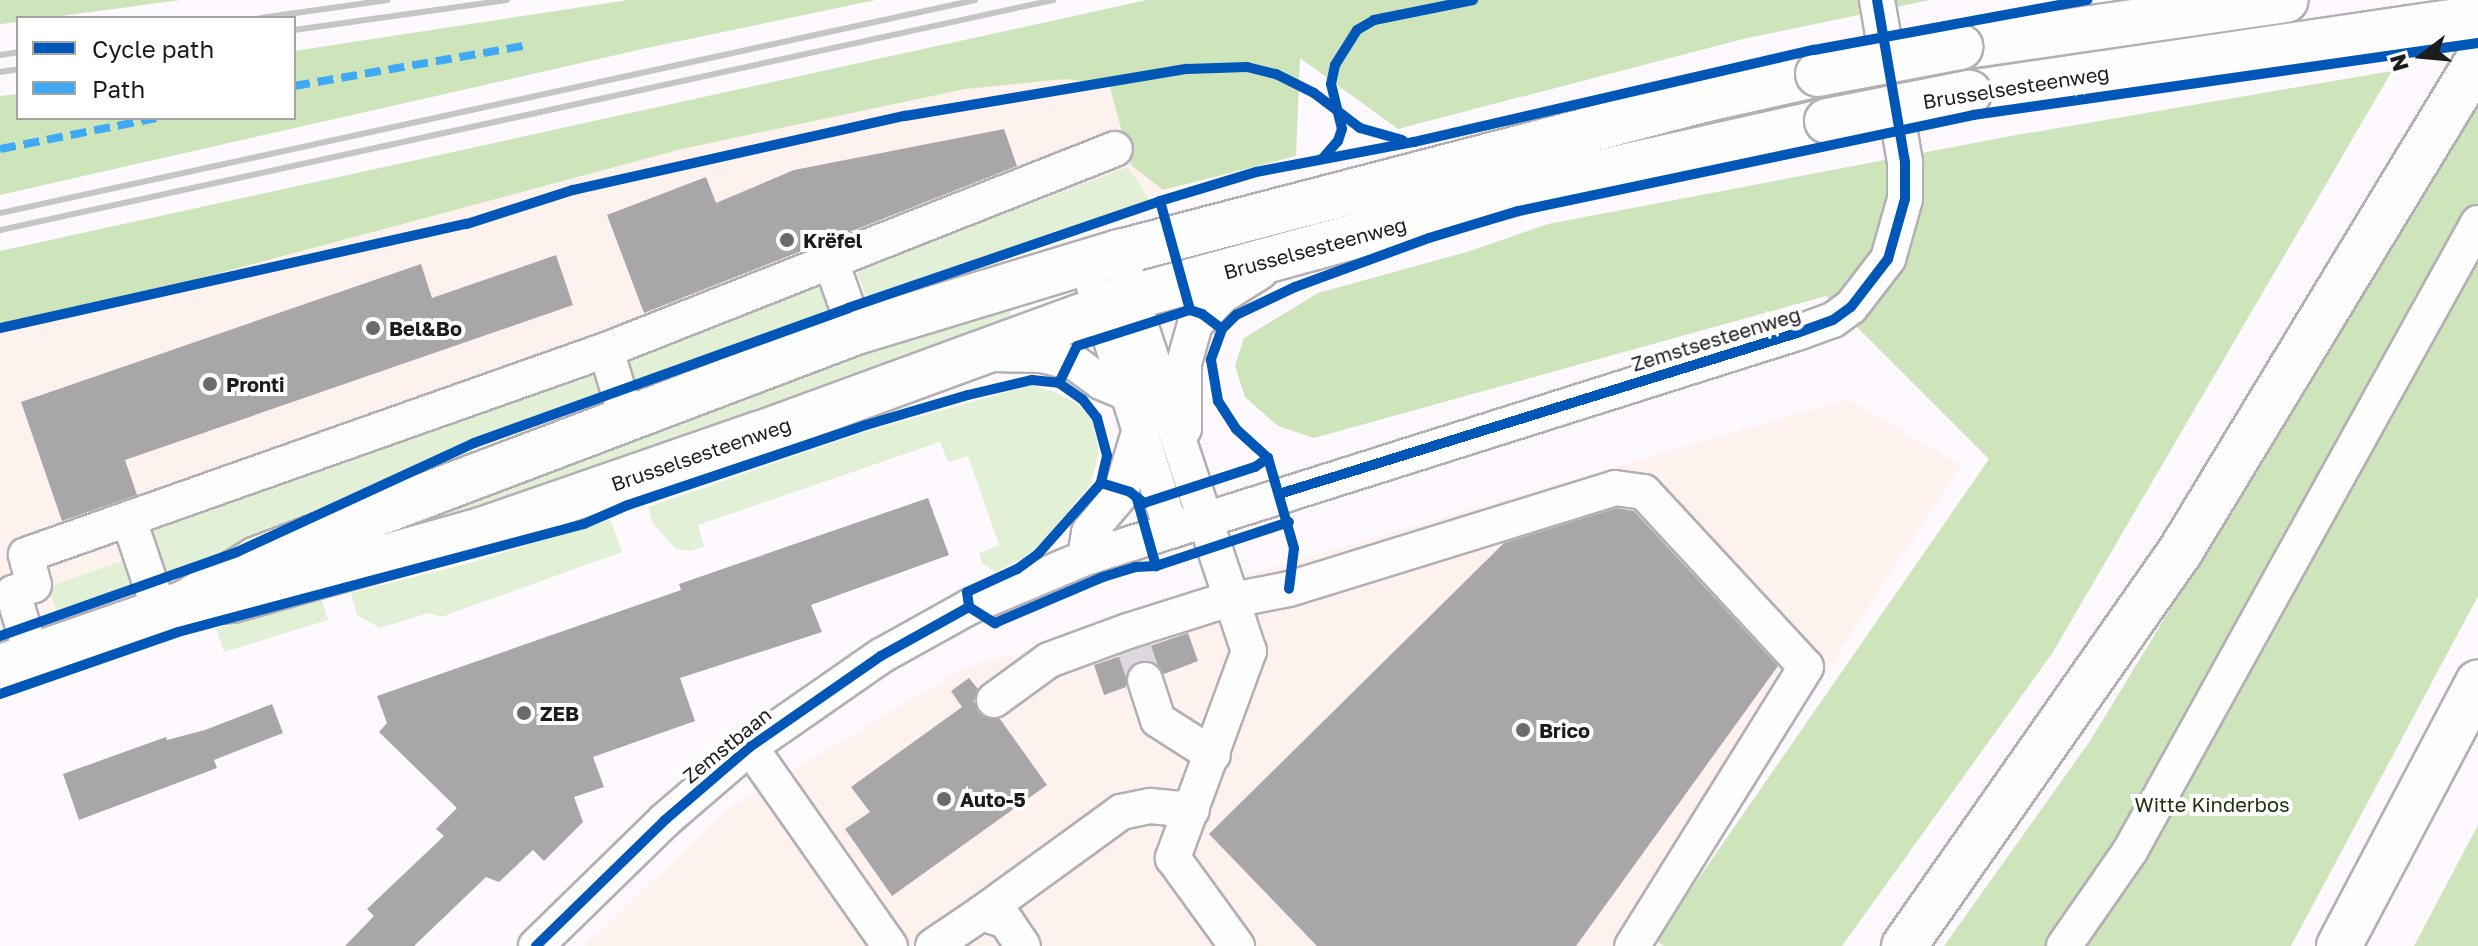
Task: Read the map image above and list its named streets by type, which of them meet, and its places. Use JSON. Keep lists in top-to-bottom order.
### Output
{
  "streets": {
    "main road": ["Brusselsesteenweg"],
    "street": ["Zemstsesteenweg", "Zemstbaan"]
  },
  "crossings": [
    ["Zemstsesteenweg", "Zemstbaan"]
  ],
  "parks": ["Witte Kinderbos"],
  "places": [
    "Krëfel",
    "Bel&Bo",
    "Pronti",
    "ZEB",
    "Brico",
    "Auto-5"
  ],
  "legend": ["Cycle path", "Path"],
  "north": "left"
}
